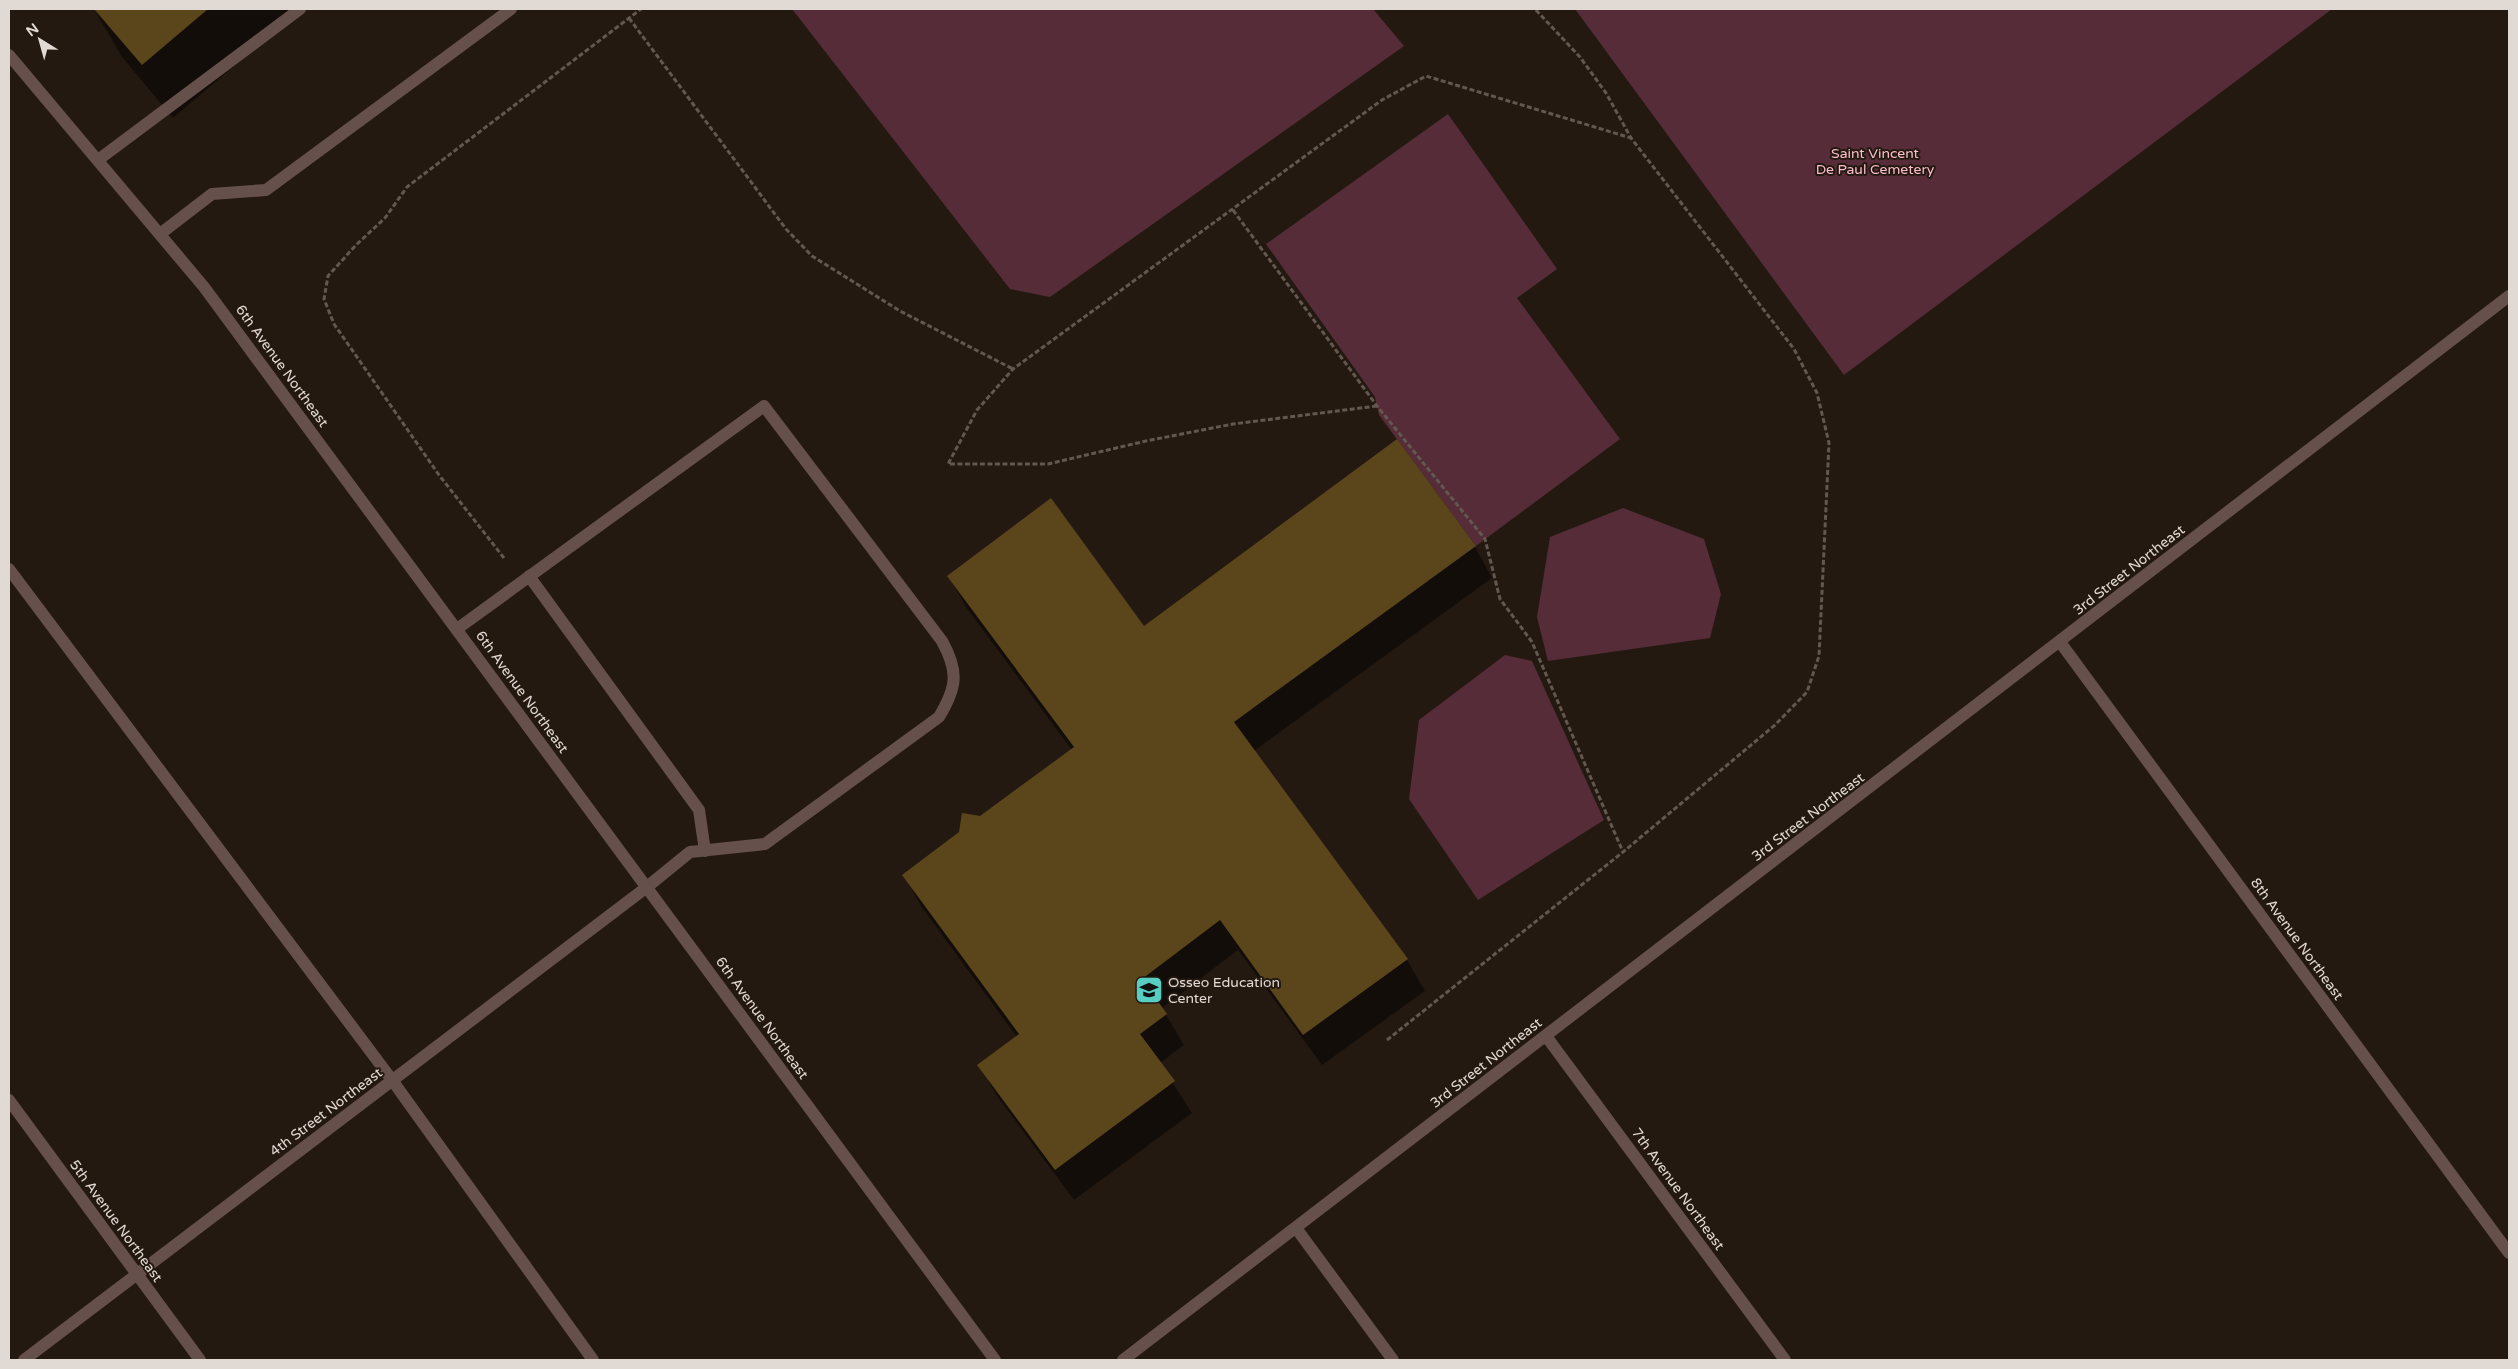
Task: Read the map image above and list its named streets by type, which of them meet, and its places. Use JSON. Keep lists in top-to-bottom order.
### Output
{
  "streets": {
    "street": [
      "6th Avenue Northeast",
      "3rd Street Northeast",
      "8th Avenue Northeast",
      "4th Street Northeast",
      "7th Avenue Northeast",
      "5th Avenue Northeast"
    ]
  },
  "crossings": [
    ["6th Avenue Northeast", "4th Street Northeast"],
    ["3rd Street Northeast", "8th Avenue Northeast"],
    ["3rd Street Northeast", "7th Avenue Northeast"],
    ["4th Street Northeast", "5th Avenue Northeast"]
  ],
  "parks": ["Saint Vincent De Paul Cemetery"],
  "places": {
    "school or university": ["Osseo Education Center"]
  },
  "north": "top left"
}
